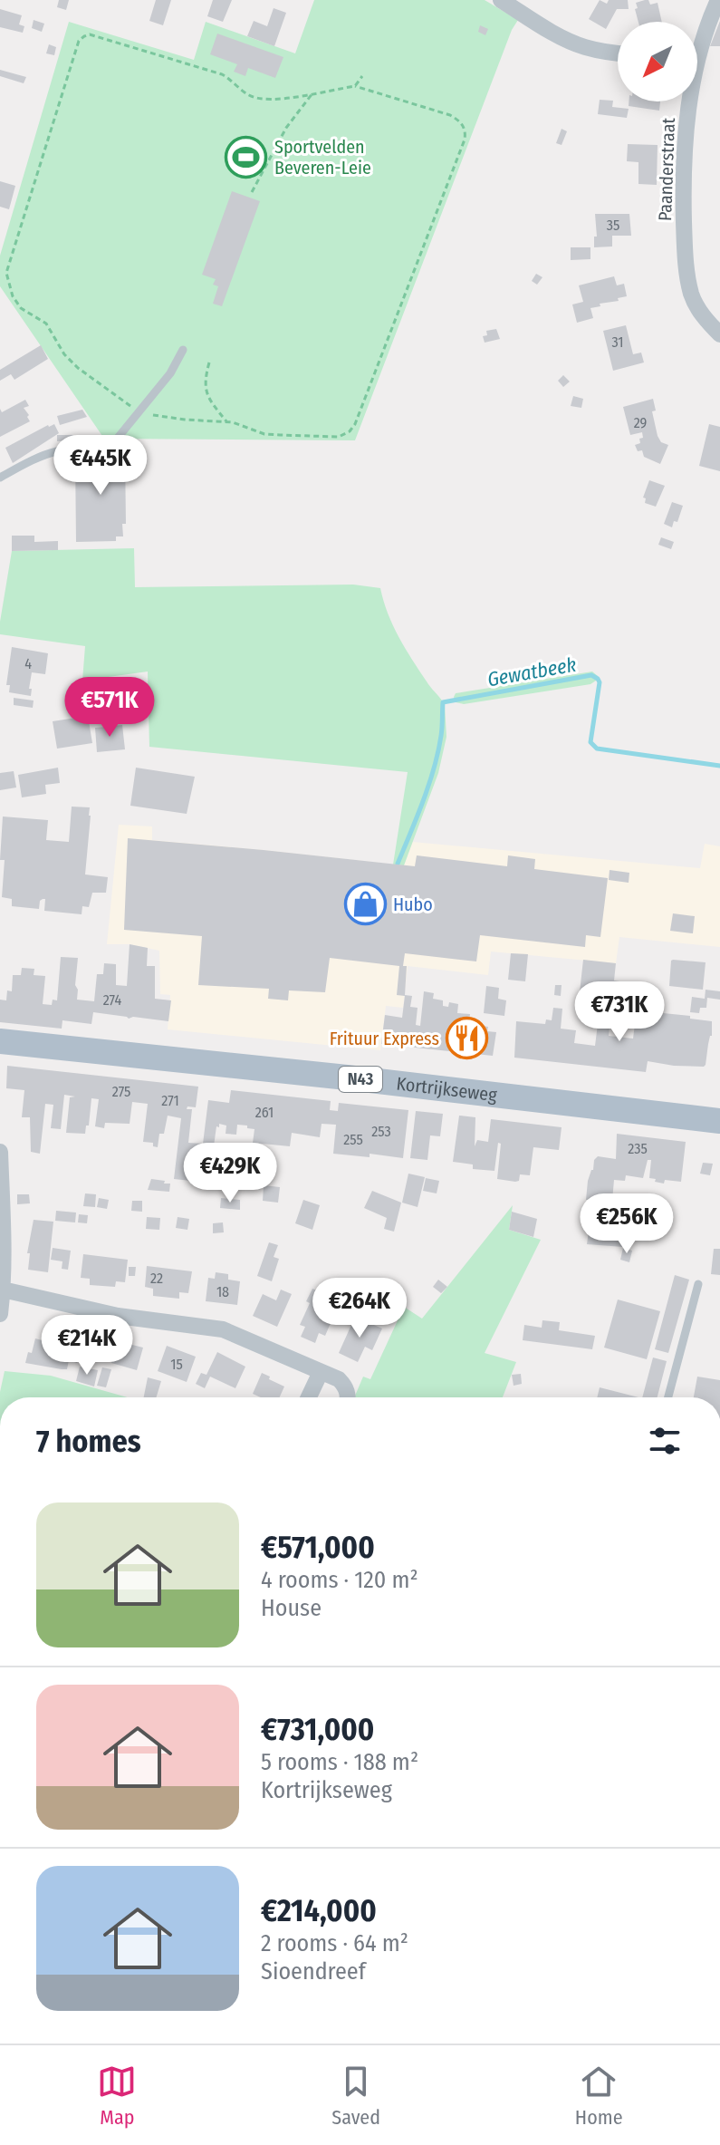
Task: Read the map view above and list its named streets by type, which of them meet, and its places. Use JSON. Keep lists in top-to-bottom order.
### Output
{
  "streets": {
    "main road": ["N43", "Kortrijkseweg"],
    "street": ["Paanderstraat"]
  },
  "water": ["Gewatbeek"],
  "places": {
    "sports": ["Sportvelden Beveren-Leie"],
    "shop": ["Hubo"],
    "restaurant": ["Frituur Express"]
  },
  "house_numbers": [
    "35",
    "31",
    "29",
    "4",
    "274",
    "275",
    "271",
    "261",
    "253",
    "255",
    "235",
    "22",
    "18",
    "15"
  ],
  "north": "bottom left",
  "page": {
    "price": [
      "€445K",
      "€571K",
      "€731K",
      "€429K",
      "€256K",
      "€264K",
      "€214K"
    ],
    "heading": "7 homes",
    "list": [
      {
        "name": "€571,000",
        "note": "4 rooms · 120 m² · House"
      },
      {
        "name": "€731,000",
        "note": "5 rooms · 188 m² · Kortrijkseweg"
      },
      {
        "name": "€214,000",
        "note": "2 rooms · 64 m² · Sioendreef"
      }
    ],
    "tabs": ["Map", "Saved", "Home"]
  }
}
